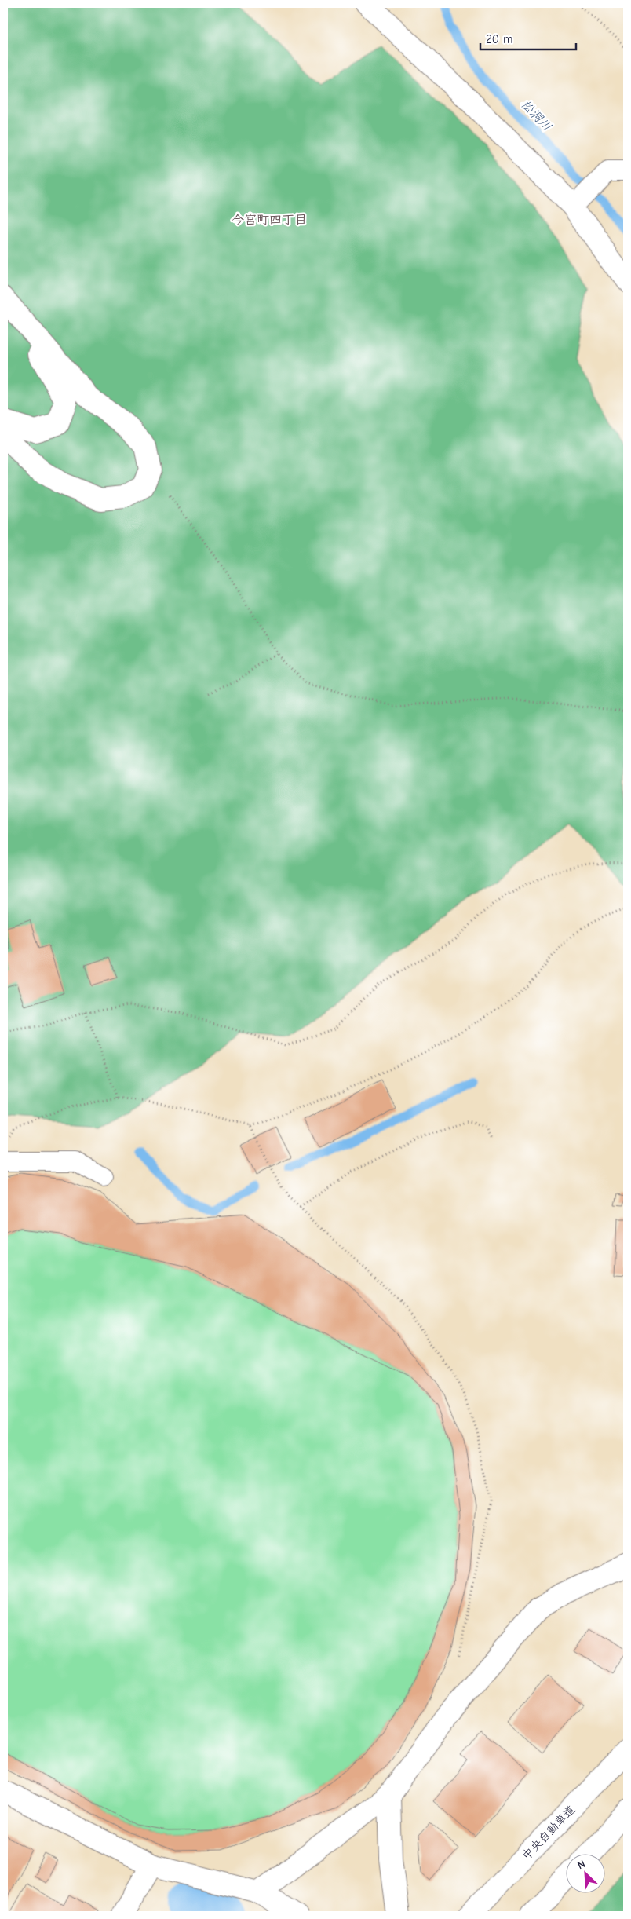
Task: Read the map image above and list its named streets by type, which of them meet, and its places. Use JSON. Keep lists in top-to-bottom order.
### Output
{
  "streets": {
    "main road": ["中央自動車道"]
  },
  "districts": ["今宮町四丁目"],
  "water": ["松洞川"],
  "scale_bar": "20 m",
  "north": "top left"
}
